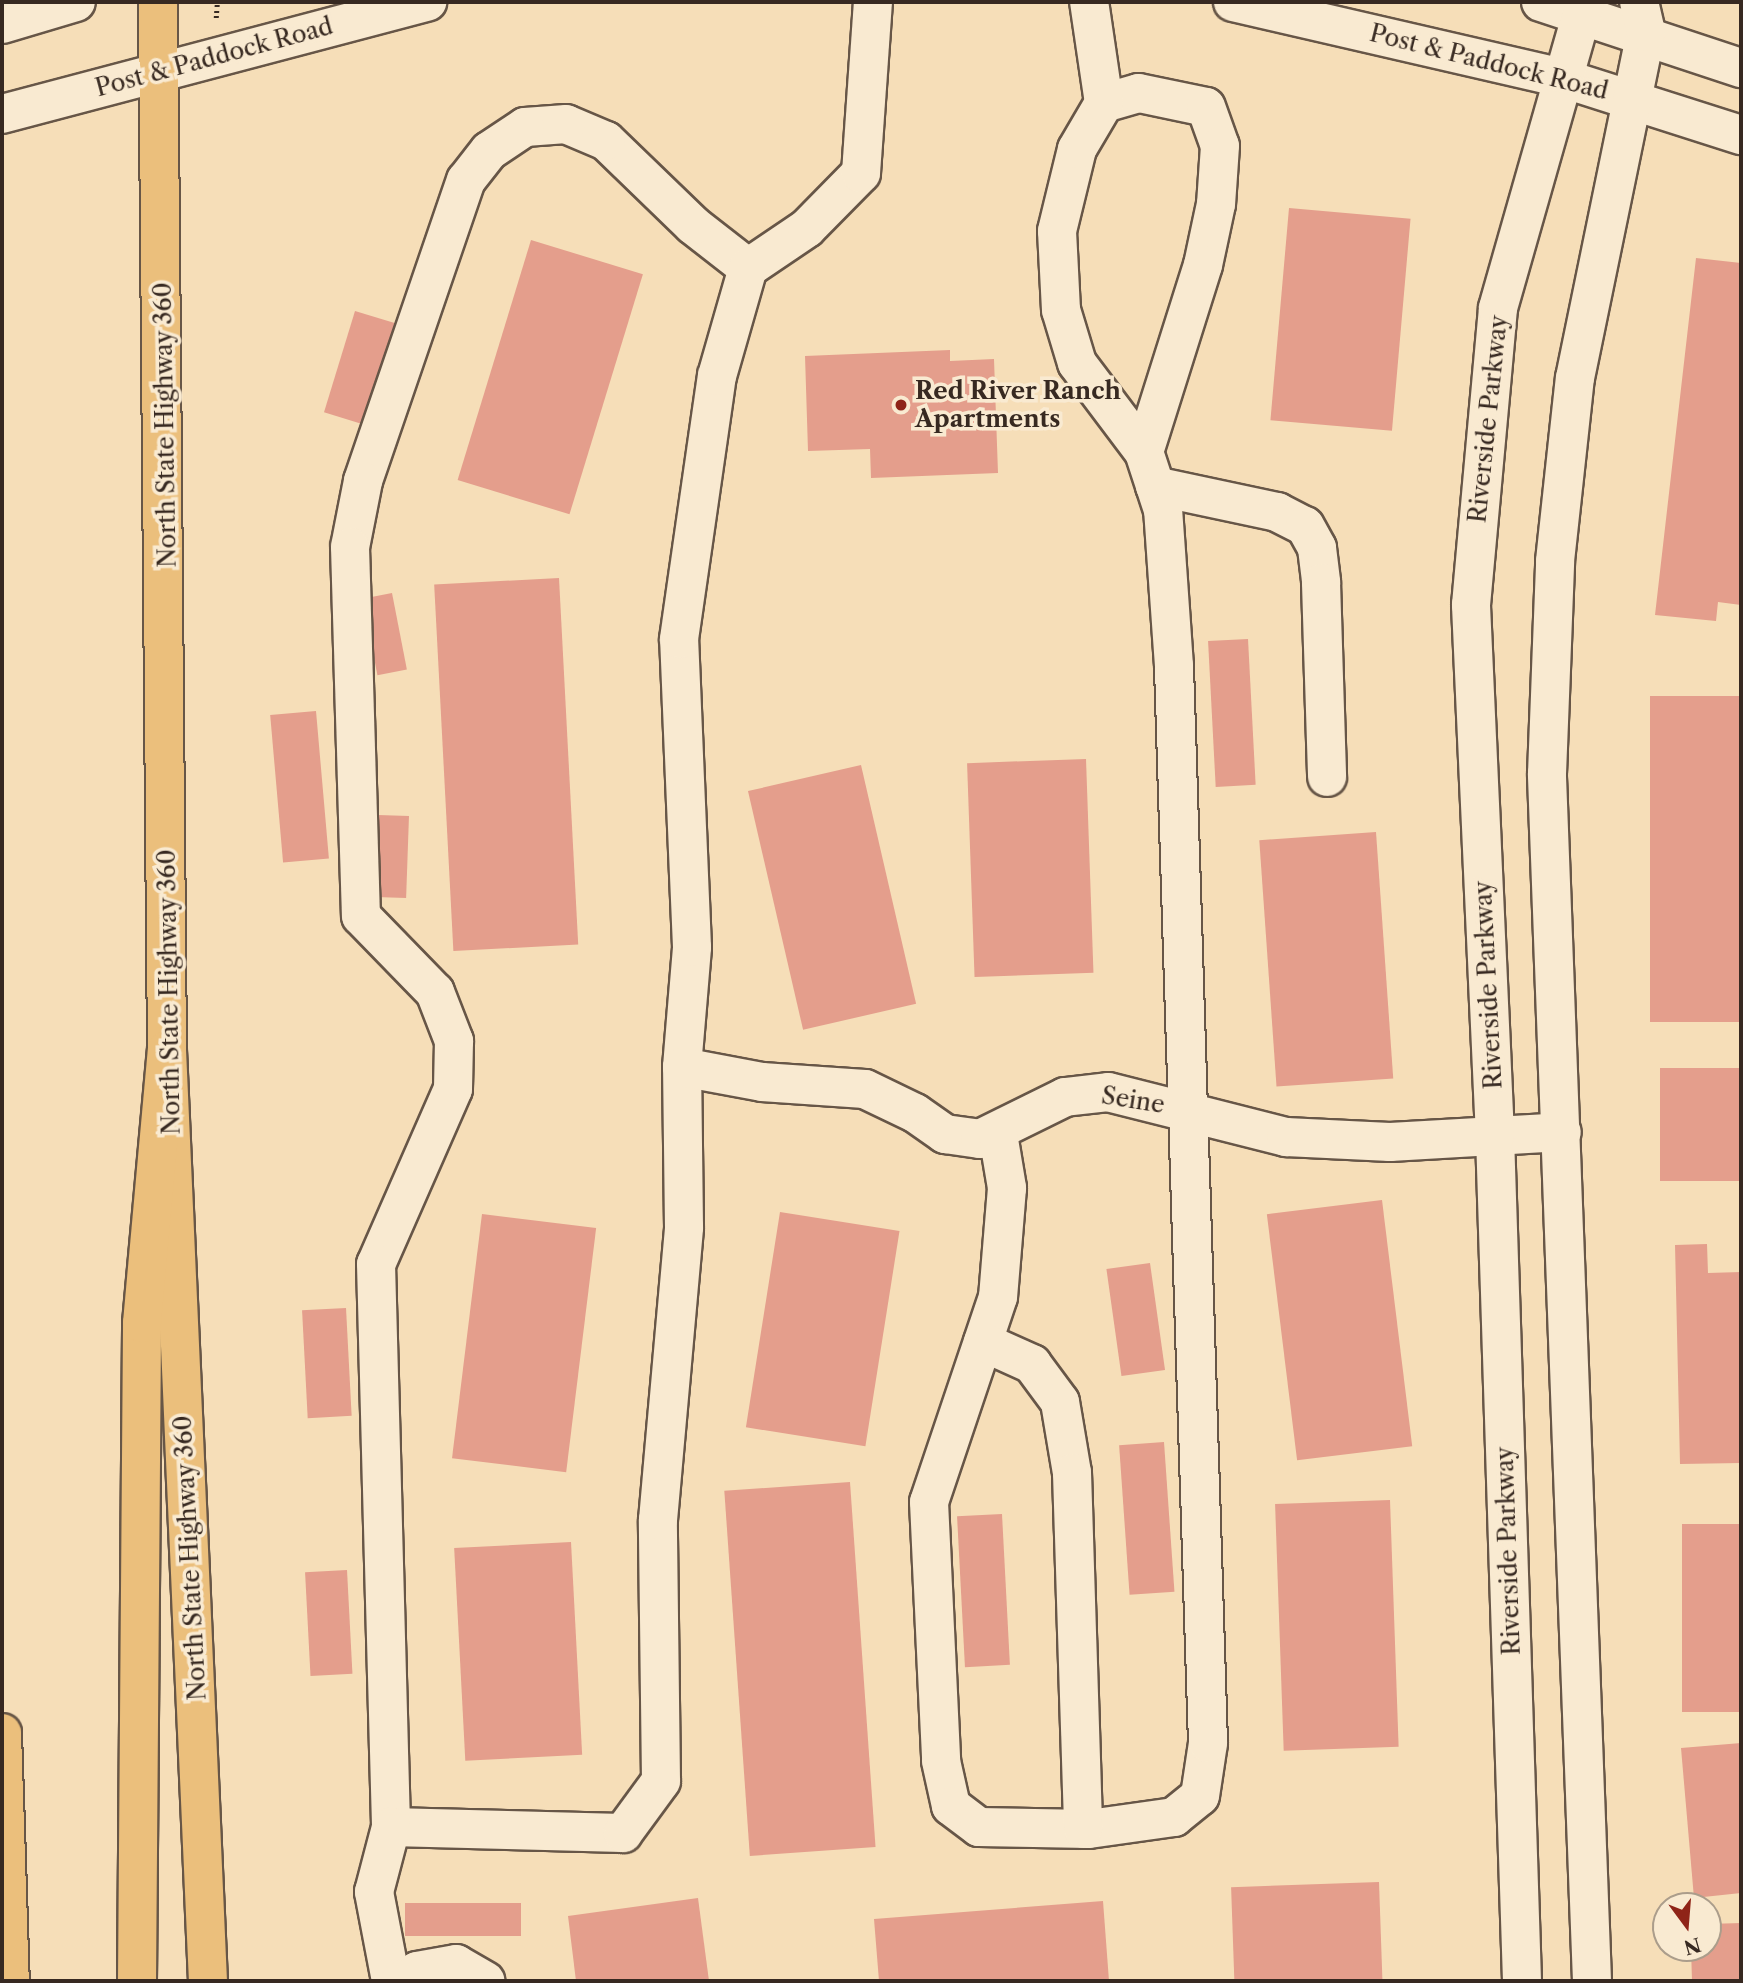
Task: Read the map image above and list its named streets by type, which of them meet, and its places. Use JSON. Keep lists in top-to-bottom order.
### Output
{
  "streets": {
    "main road": ["North State Highway 360"],
    "street": ["Post & Paddock Road", "Riverside Parkway", "Seine"]
  },
  "crossings": [
    ["Post & Paddock Road", "Riverside Parkway"],
    ["Post & Paddock Road", "North State Highway 360"],
    ["Riverside Parkway", "Seine"]
  ],
  "places": ["Red River Ranch Apartments"],
  "north": "bottom"
}
